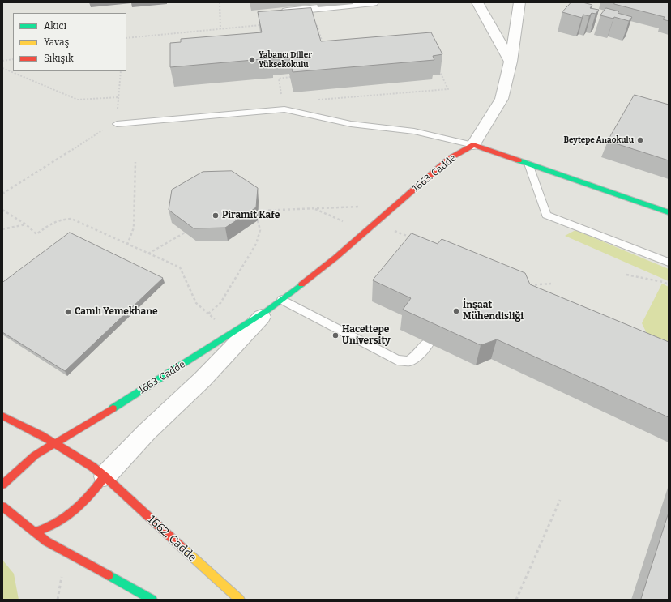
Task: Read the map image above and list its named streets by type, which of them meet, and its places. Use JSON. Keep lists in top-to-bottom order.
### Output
{
  "streets": {
    "street": ["1663. Cadde", "1662. Cadde"]
  },
  "crossings": [
    ["1663. Cadde", "1662. Cadde"]
  ],
  "places": [
    "Yabancı Diller Yüksekokulu",
    "Beytepe Anaokulu",
    "Piramit Kafe",
    "İnşaat Mühendisliği",
    "Camlı Yemekhane",
    "Hacettepe University"
  ],
  "legend": ["Akıcı", "Yavaş", "Sıkışık"]
}
